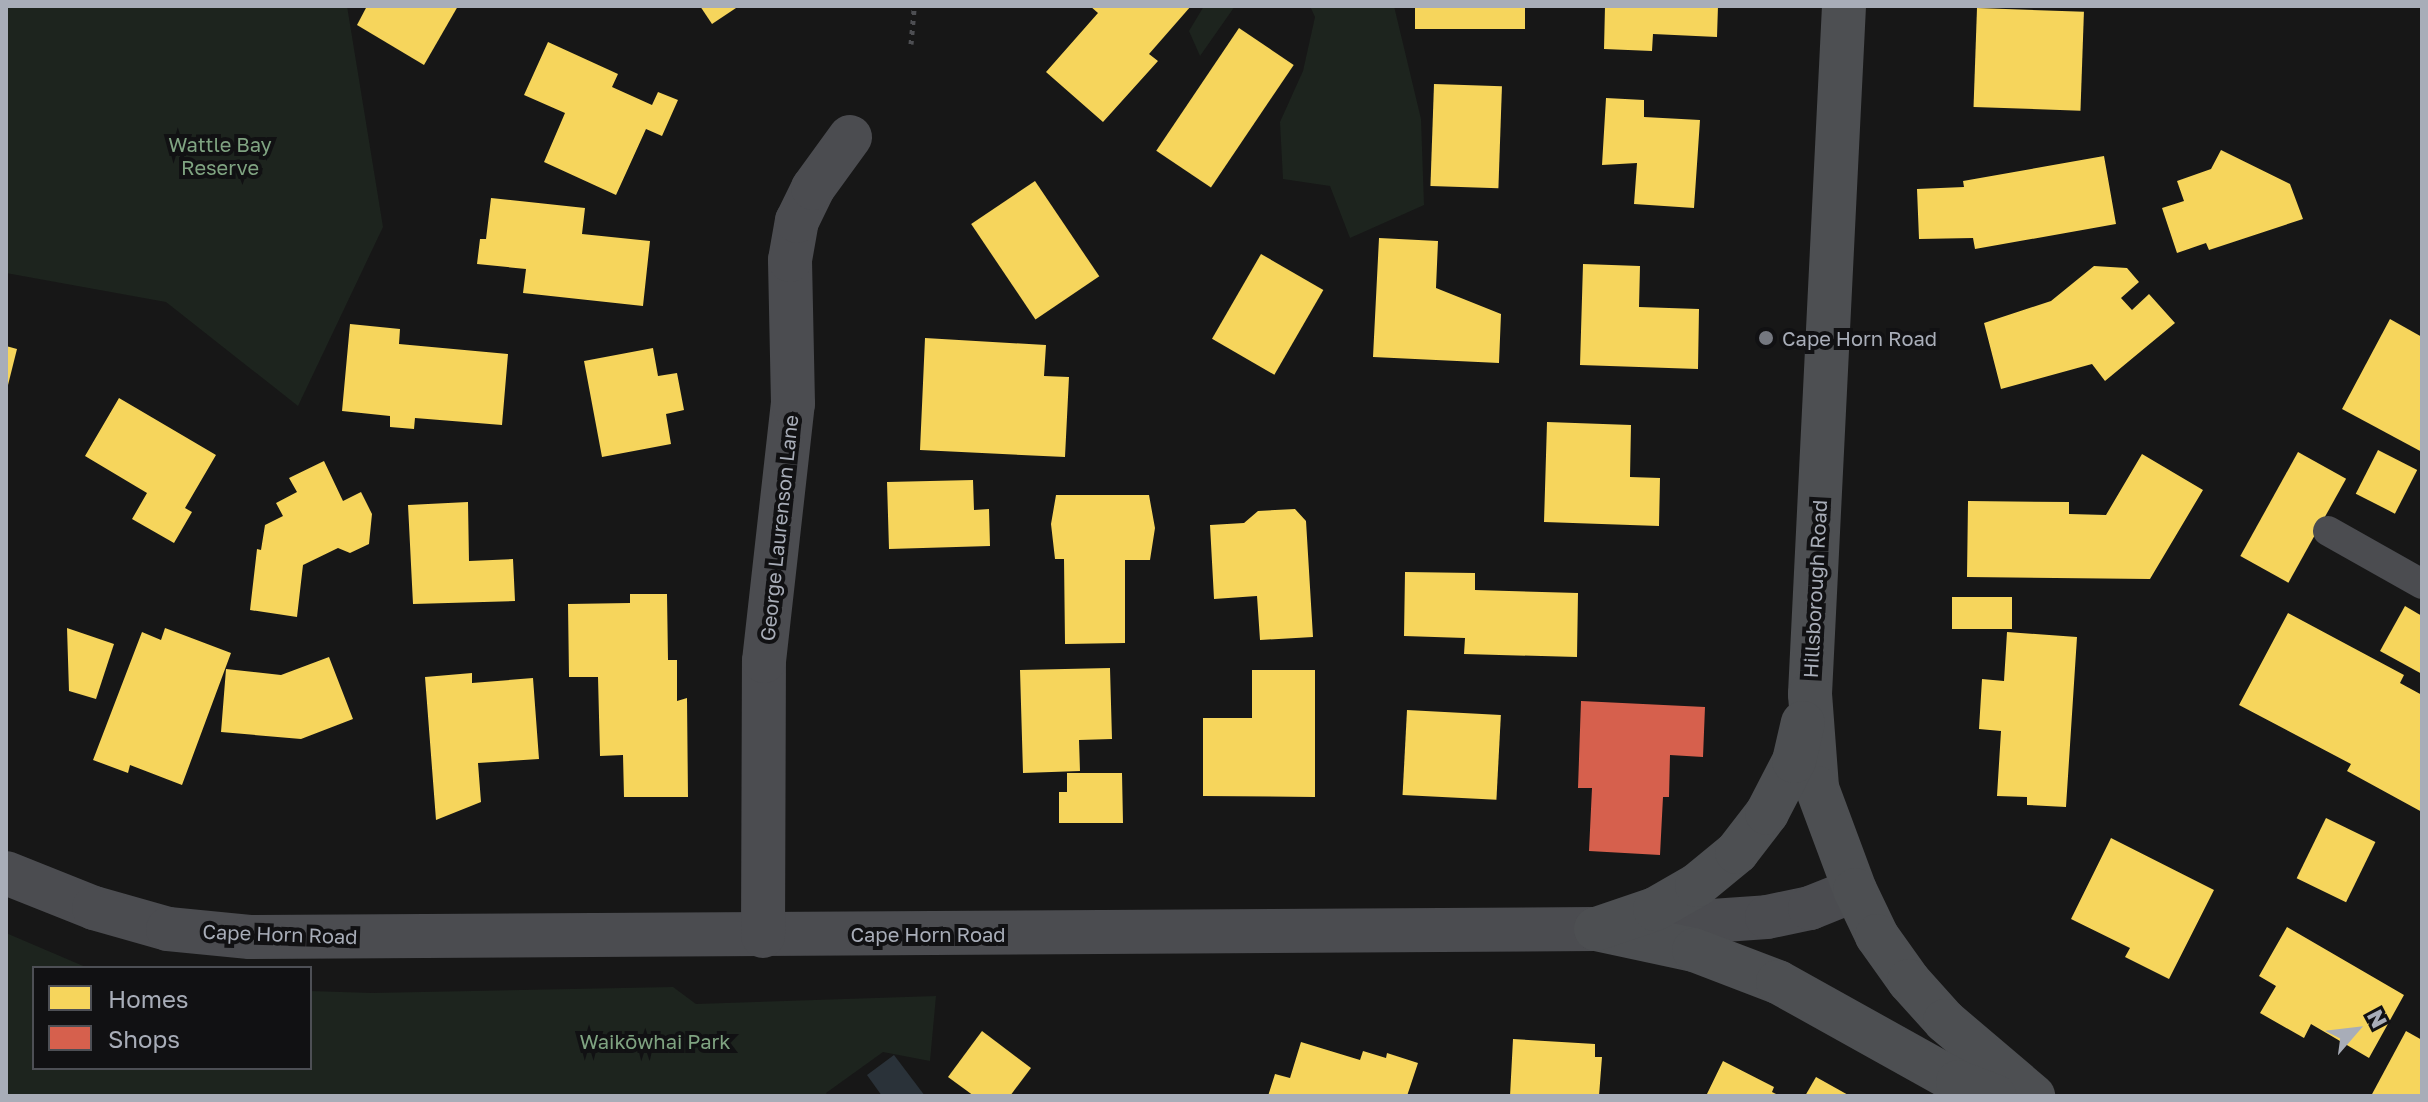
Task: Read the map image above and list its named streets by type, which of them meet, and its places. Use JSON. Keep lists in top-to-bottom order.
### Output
{
  "streets": {
    "main road": ["Hillsborough Road"],
    "street": ["George Laurenson Lane", "Cape Horn Road"]
  },
  "crossings": [
    ["George Laurenson Lane", "Cape Horn Road"],
    ["Hillsborough Road", "Cape Horn Road"]
  ],
  "parks": ["Wattle Bay Reserve", "Waikōwhai Park"],
  "places": ["Cape Horn Road"],
  "legend": ["Homes", "Shops"],
  "north": "top right"
}
